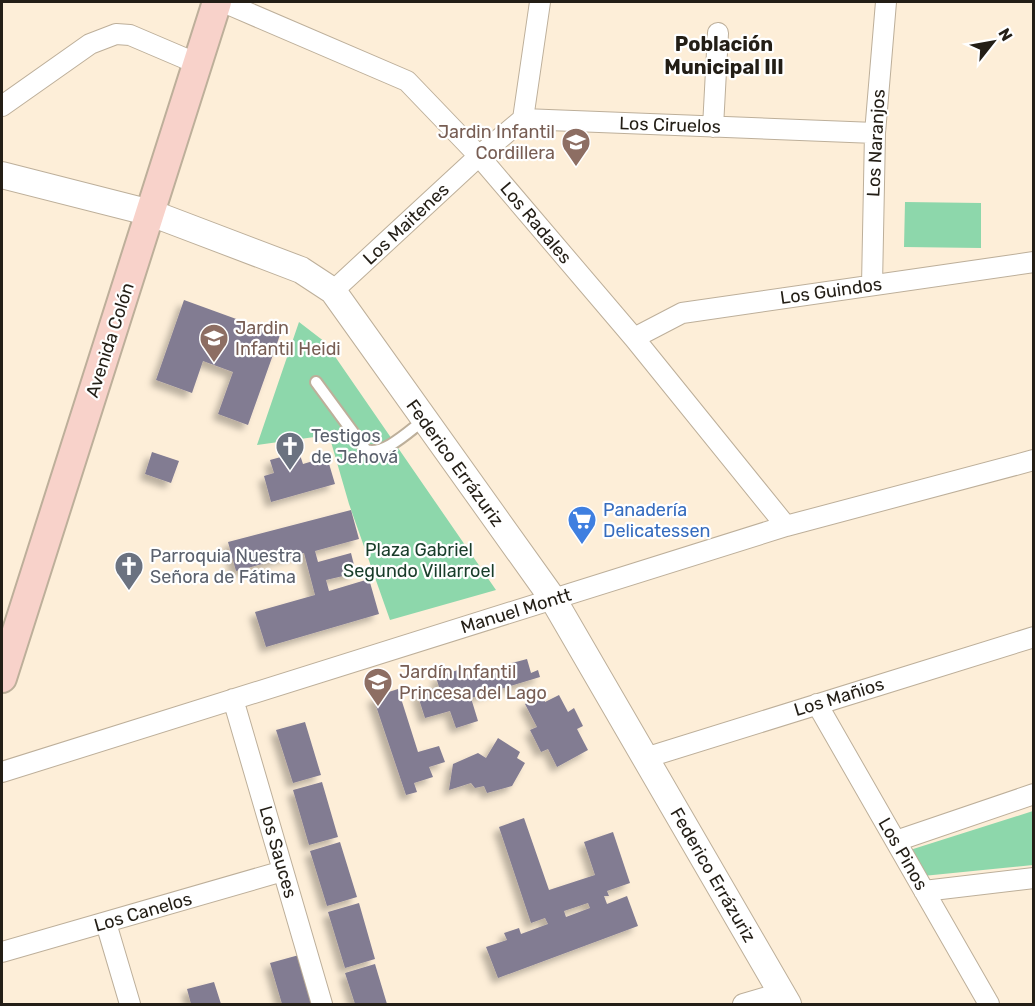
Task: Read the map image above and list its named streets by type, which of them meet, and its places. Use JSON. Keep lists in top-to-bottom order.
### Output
{
  "streets": {
    "main road": ["Avenida Colón"],
    "street": [
      "Los Ciruelos",
      "Los Naranjos",
      "Los Radales",
      "Los Maitenes",
      "Los Guindos",
      "Federico Errázuriz",
      "Manuel Montt",
      "Los Mañios",
      "Los Sauces",
      "Los Pinos",
      "Los Canelos"
    ]
  },
  "crossings": [
    ["Los Ciruelos", "Los Naranjos"],
    ["Los Naranjos", "Los Guindos"],
    ["Los Radales", "Los Maitenes"],
    ["Los Radales", "Los Guindos"],
    ["Los Radales", "Manuel Montt"],
    ["Los Maitenes", "Federico Errázuriz"],
    ["Avenida Colón", "Federico Errázuriz"],
    ["Federico Errázuriz", "Manuel Montt"],
    ["Federico Errázuriz", "Los Mañios"],
    ["Manuel Montt", "Los Sauces"],
    ["Los Mañios", "Los Pinos"],
    ["Los Sauces", "Los Canelos"]
  ],
  "districts": ["Población Municipal III"],
  "parks": ["Plaza Gabriel Segundo Villarroel"],
  "places": {
    "school or university": ["Jardin Infantil Cordillera", "Jardin Infantil Heidi", "Jardín Infantil Princesa del Lago"],
    "church": ["Testigos de Jehová", "Parroquia Nuestra Señora de Fátima"],
    "supermarket": ["Panadería Delicatessen"]
  },
  "north": "top right"
}
